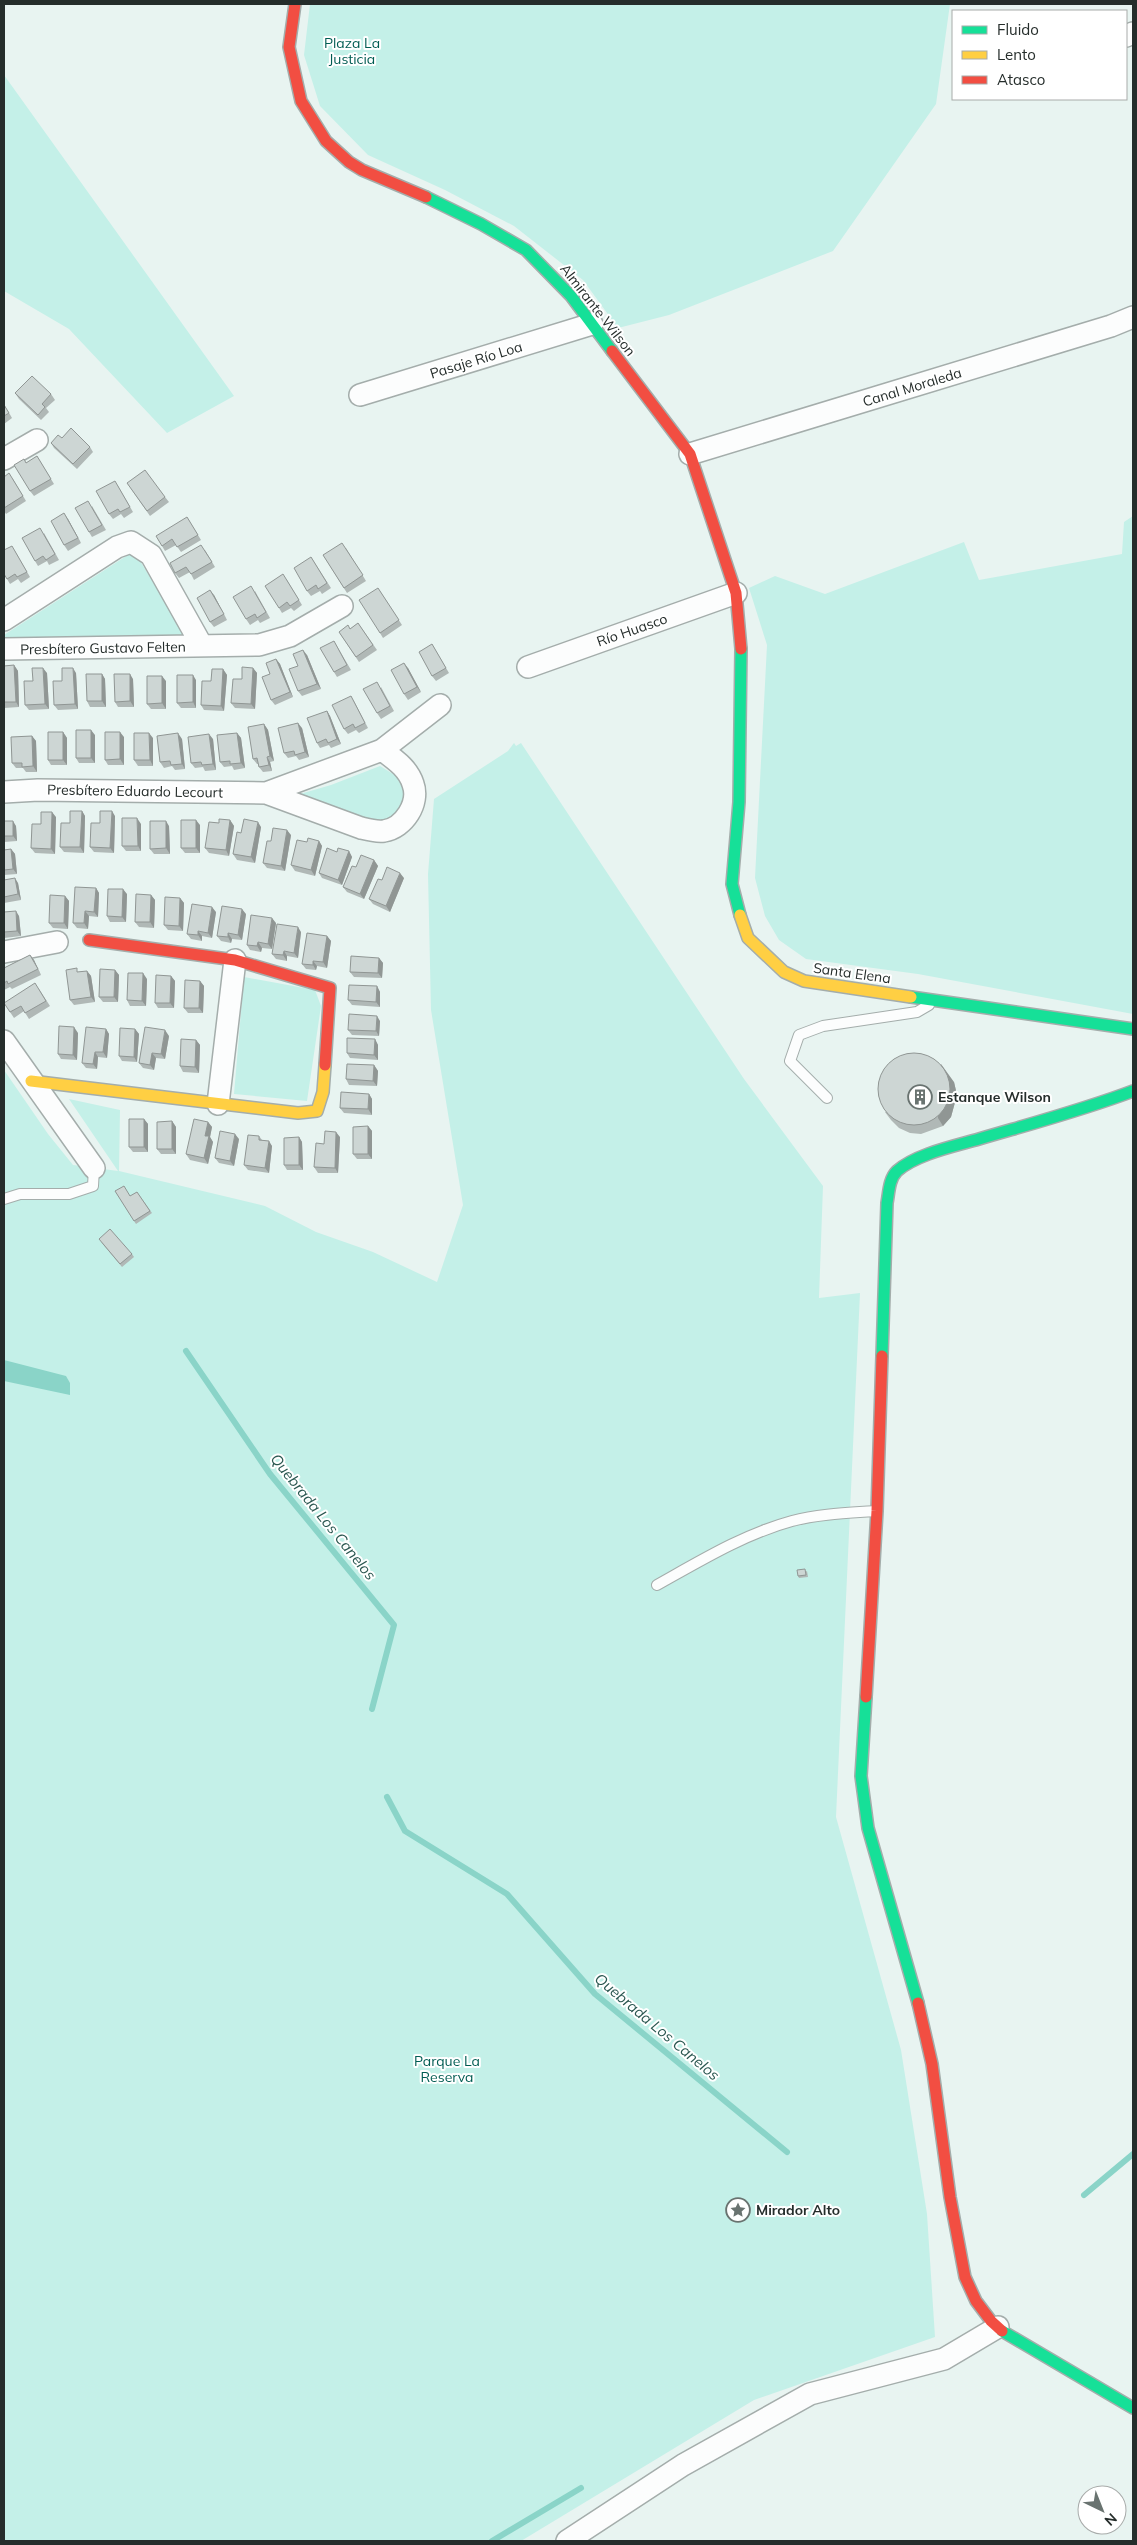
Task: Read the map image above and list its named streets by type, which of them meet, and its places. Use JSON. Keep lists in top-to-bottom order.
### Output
{
  "streets": {
    "street": [
      "Almirante Wilson",
      "Pasaje Río Loa",
      "Canal Moraleda",
      "Río Huasco",
      "Presbítero Gustavo Felten",
      "Presbítero Eduardo Lecourt",
      "Santa Elena"
    ]
  },
  "crossings": [
    ["Almirante Wilson", "Pasaje Río Loa"],
    ["Almirante Wilson", "Canal Moraleda"],
    ["Almirante Wilson", "Río Huasco"],
    ["Almirante Wilson", "Santa Elena"],
    ["Río Huasco", "Santa Elena"]
  ],
  "water": ["Quebrada Los Canelos"],
  "parks": ["Plaza La Justicia", "Parque La Reserva"],
  "places": {
    "building": ["Estanque Wilson"],
    "place": ["Mirador Alto"]
  },
  "legend": ["Fluido", "Lento", "Atasco"],
  "north": "bottom right"
}
